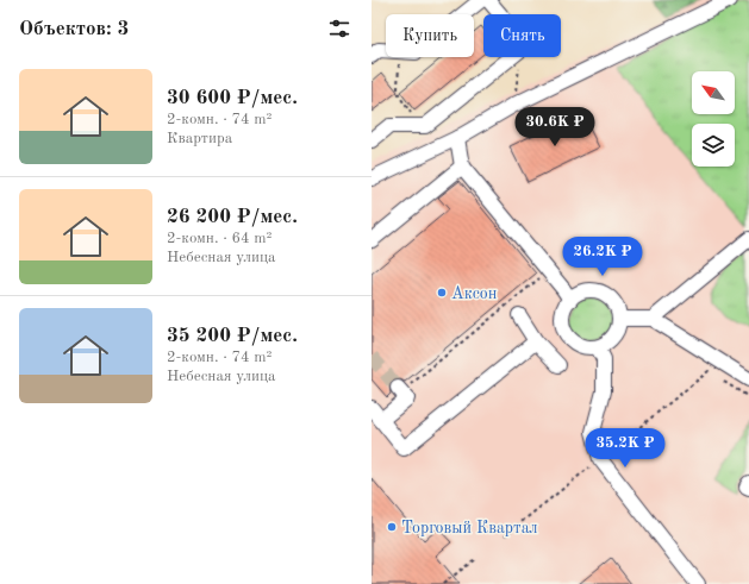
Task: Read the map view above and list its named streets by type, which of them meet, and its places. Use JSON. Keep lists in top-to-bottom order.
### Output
{
  "places": ["Аксон", "Торговый Квартал"],
  "north": "top left",
  "page": {
    "heading": "Объектов: 3",
    "chip": ["Купить", "Снять"],
    "list": [
      {
        "name": "30 600 ₽/мес.",
        "note": "2-комн. · 74 m² · Квартира"
      },
      {
        "name": "26 200 ₽/мес.",
        "note": "2-комн. · 64 m² · Небесная улица"
      },
      {
        "name": "35 200 ₽/мес.",
        "note": "2-комн. · 74 m² · Небесная улица"
      }
    ],
    "price": ["30.6K ₽", "26.2K ₽", "35.2K ₽"]
  }
}
